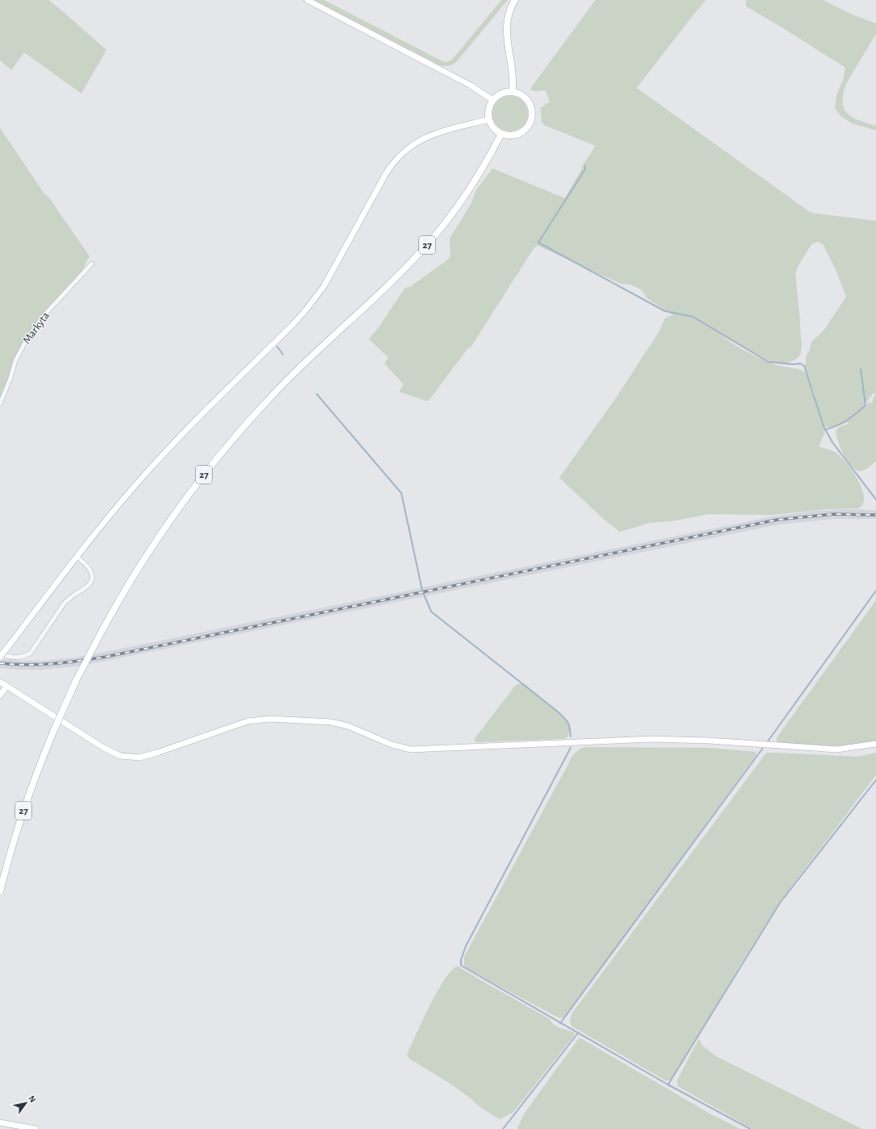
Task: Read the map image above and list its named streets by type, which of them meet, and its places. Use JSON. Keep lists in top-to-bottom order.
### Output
{
  "streets": {
    "main road": ["27"],
    "street": ["Markyta"]
  },
  "north": "top right"
}
